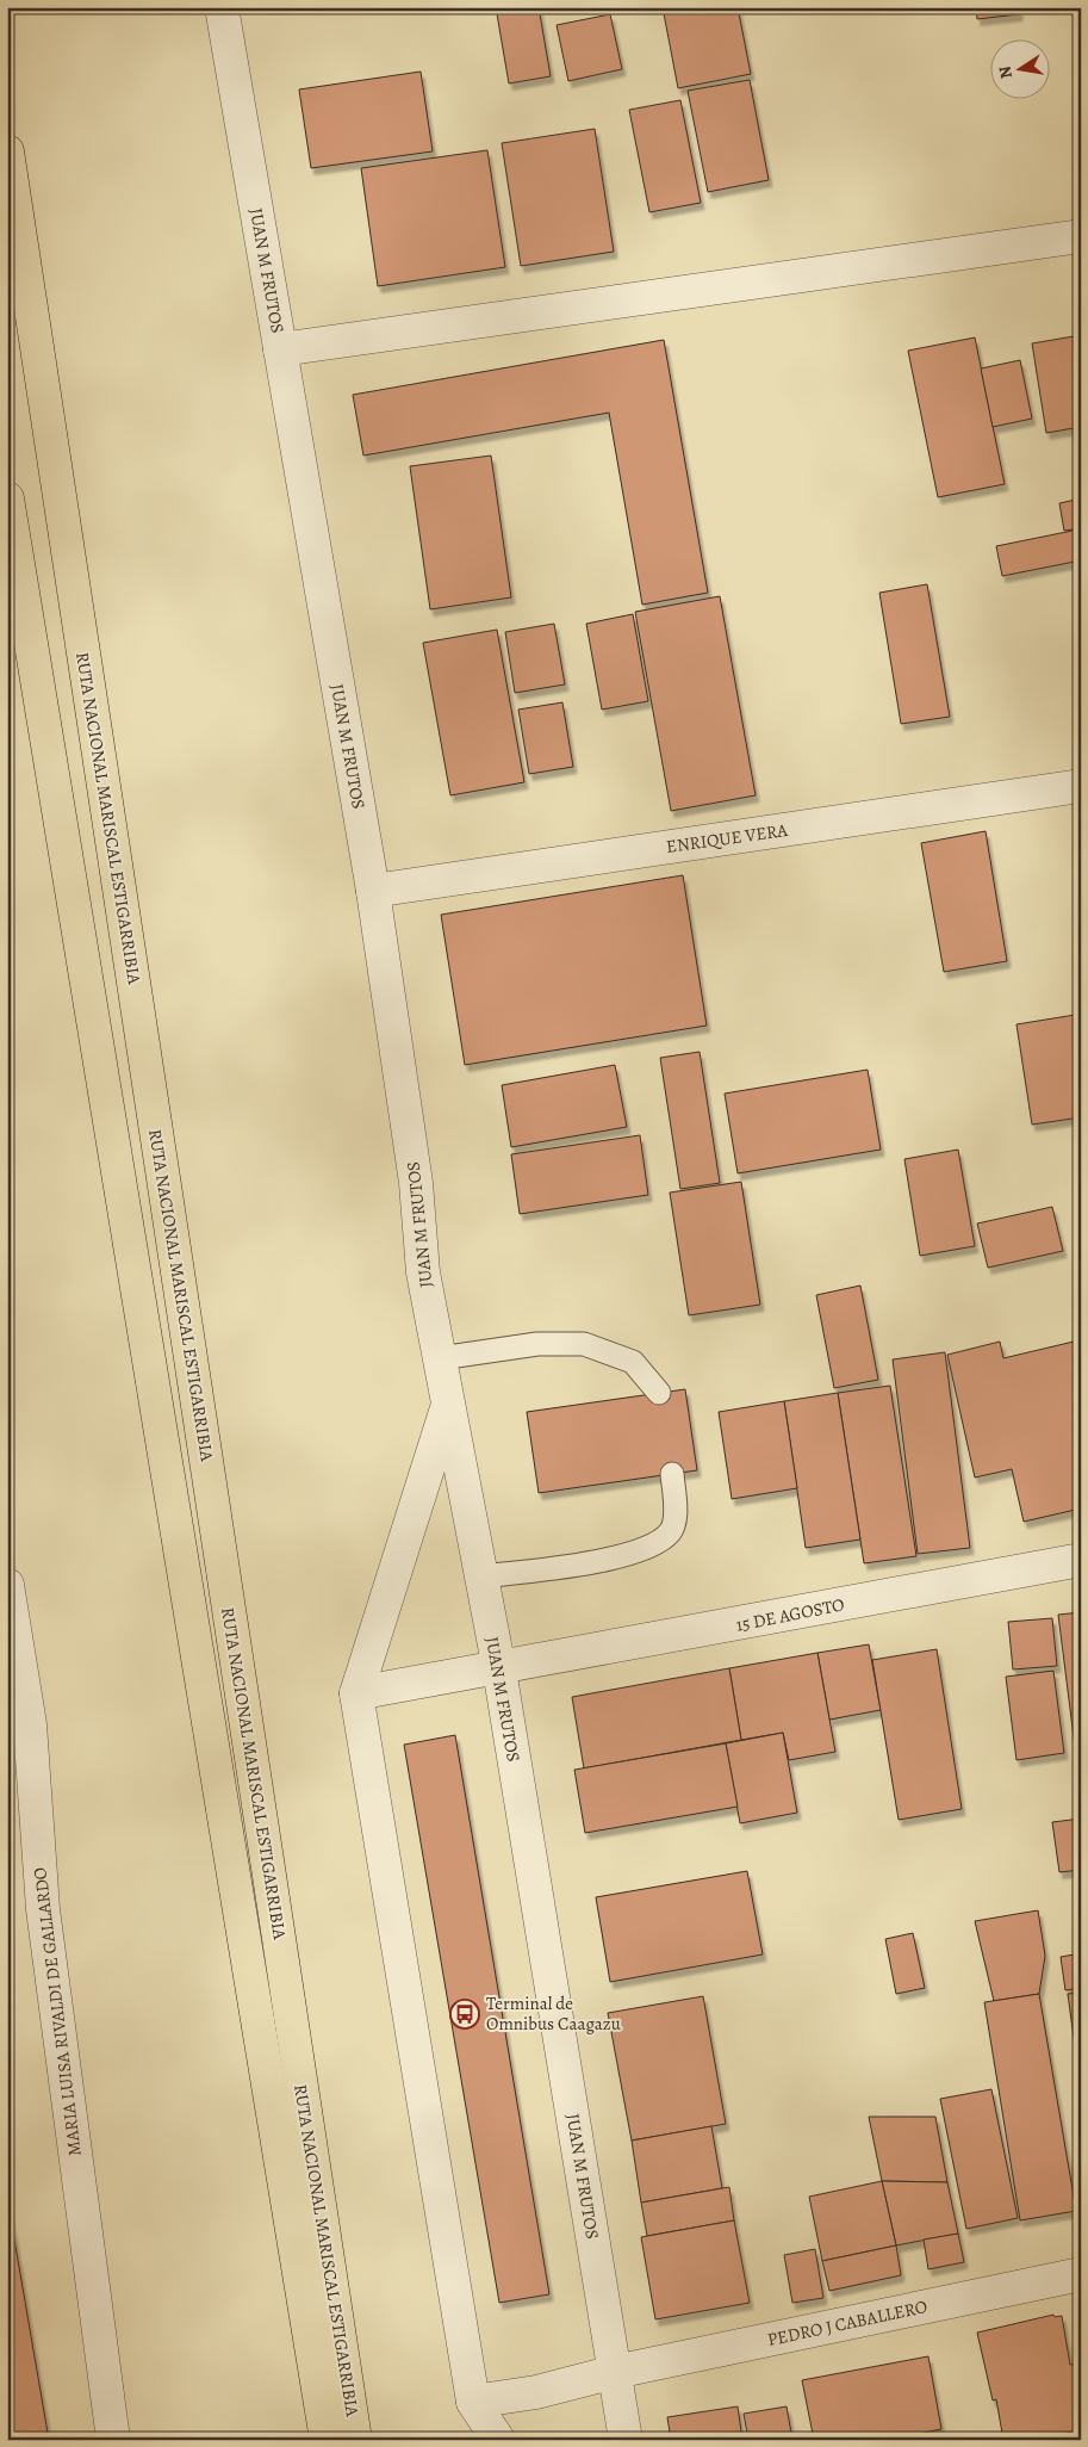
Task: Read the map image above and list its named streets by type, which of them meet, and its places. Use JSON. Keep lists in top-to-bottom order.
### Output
{
  "streets": {
    "highway": ["RUTA NACIONAL MARISCAL ESTIGARRIBIA"],
    "street": [
      "JUAN M FRUTOS",
      "ENRIQUE VERA",
      "15 DE AGOSTO",
      "MARIA LUISA RIVALDI DE GALLARDO",
      "PEDRO J CABALLERO"
    ]
  },
  "crossings": [
    ["JUAN M FRUTOS", "ENRIQUE VERA"],
    ["JUAN M FRUTOS", "15 DE AGOSTO"],
    ["JUAN M FRUTOS", "PEDRO J CABALLERO"]
  ],
  "places": {
    "bus stop": ["Terminal de Omnibus Caagazu"]
  },
  "north": "left"
}
